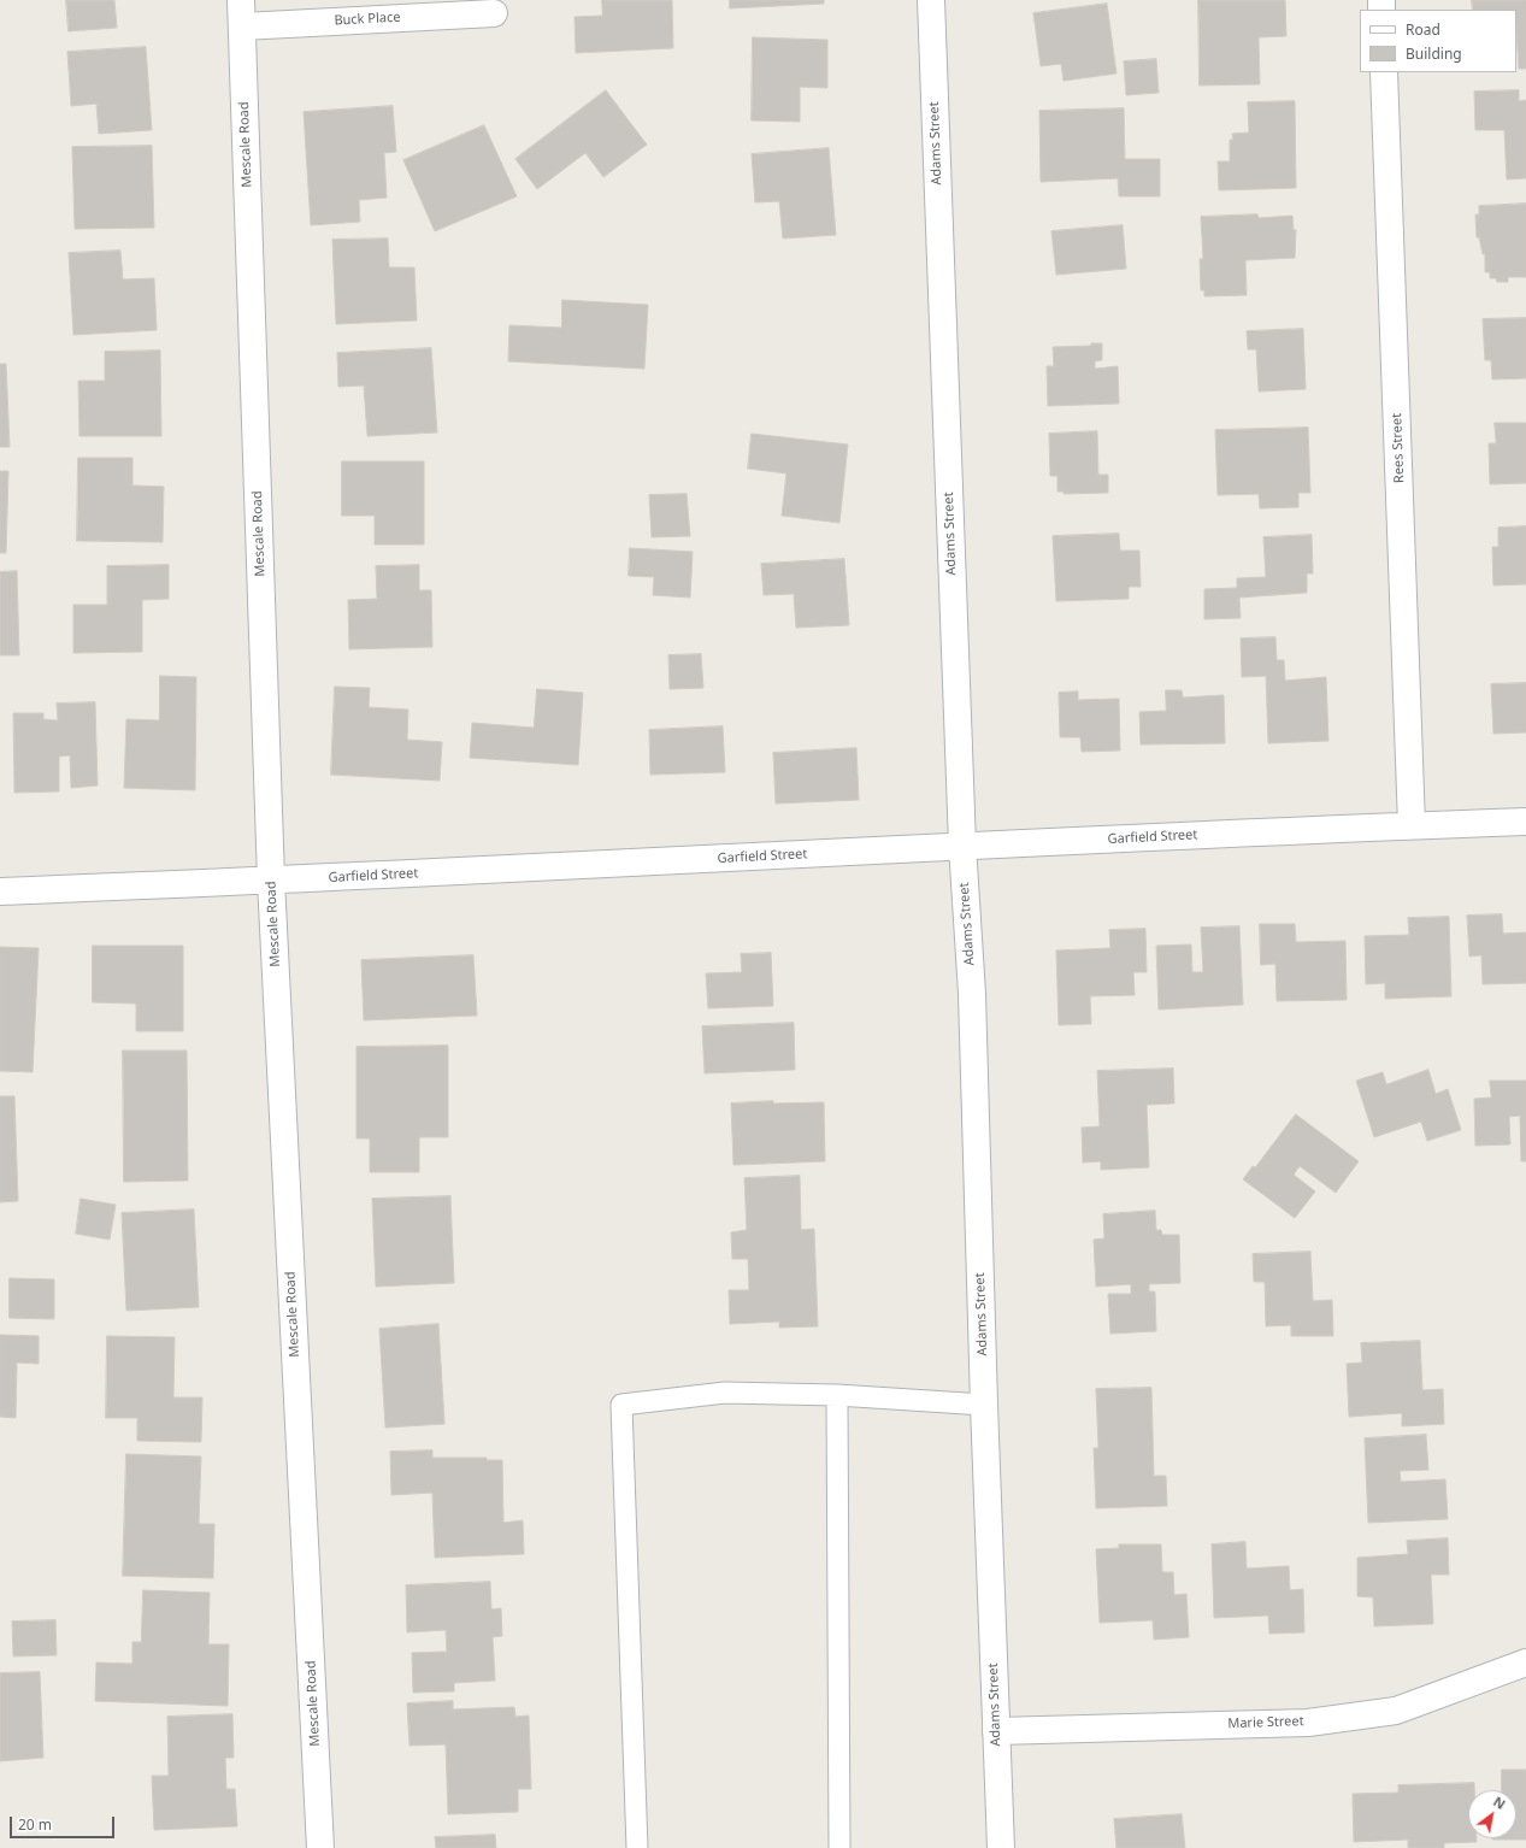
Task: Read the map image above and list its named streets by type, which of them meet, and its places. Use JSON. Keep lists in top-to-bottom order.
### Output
{
  "streets": {
    "street": [
      "Buck Place",
      "Adams Street",
      "Mescale Road",
      "Rees Street",
      "Garfield Street",
      "Marie Street"
    ]
  },
  "crossings": [
    ["Buck Place", "Mescale Road"],
    ["Adams Street", "Garfield Street"],
    ["Adams Street", "Marie Street"],
    ["Mescale Road", "Garfield Street"],
    ["Rees Street", "Garfield Street"]
  ],
  "legend": ["Road", "Building"],
  "scale_bar": "20 m",
  "north": "top right"
}
